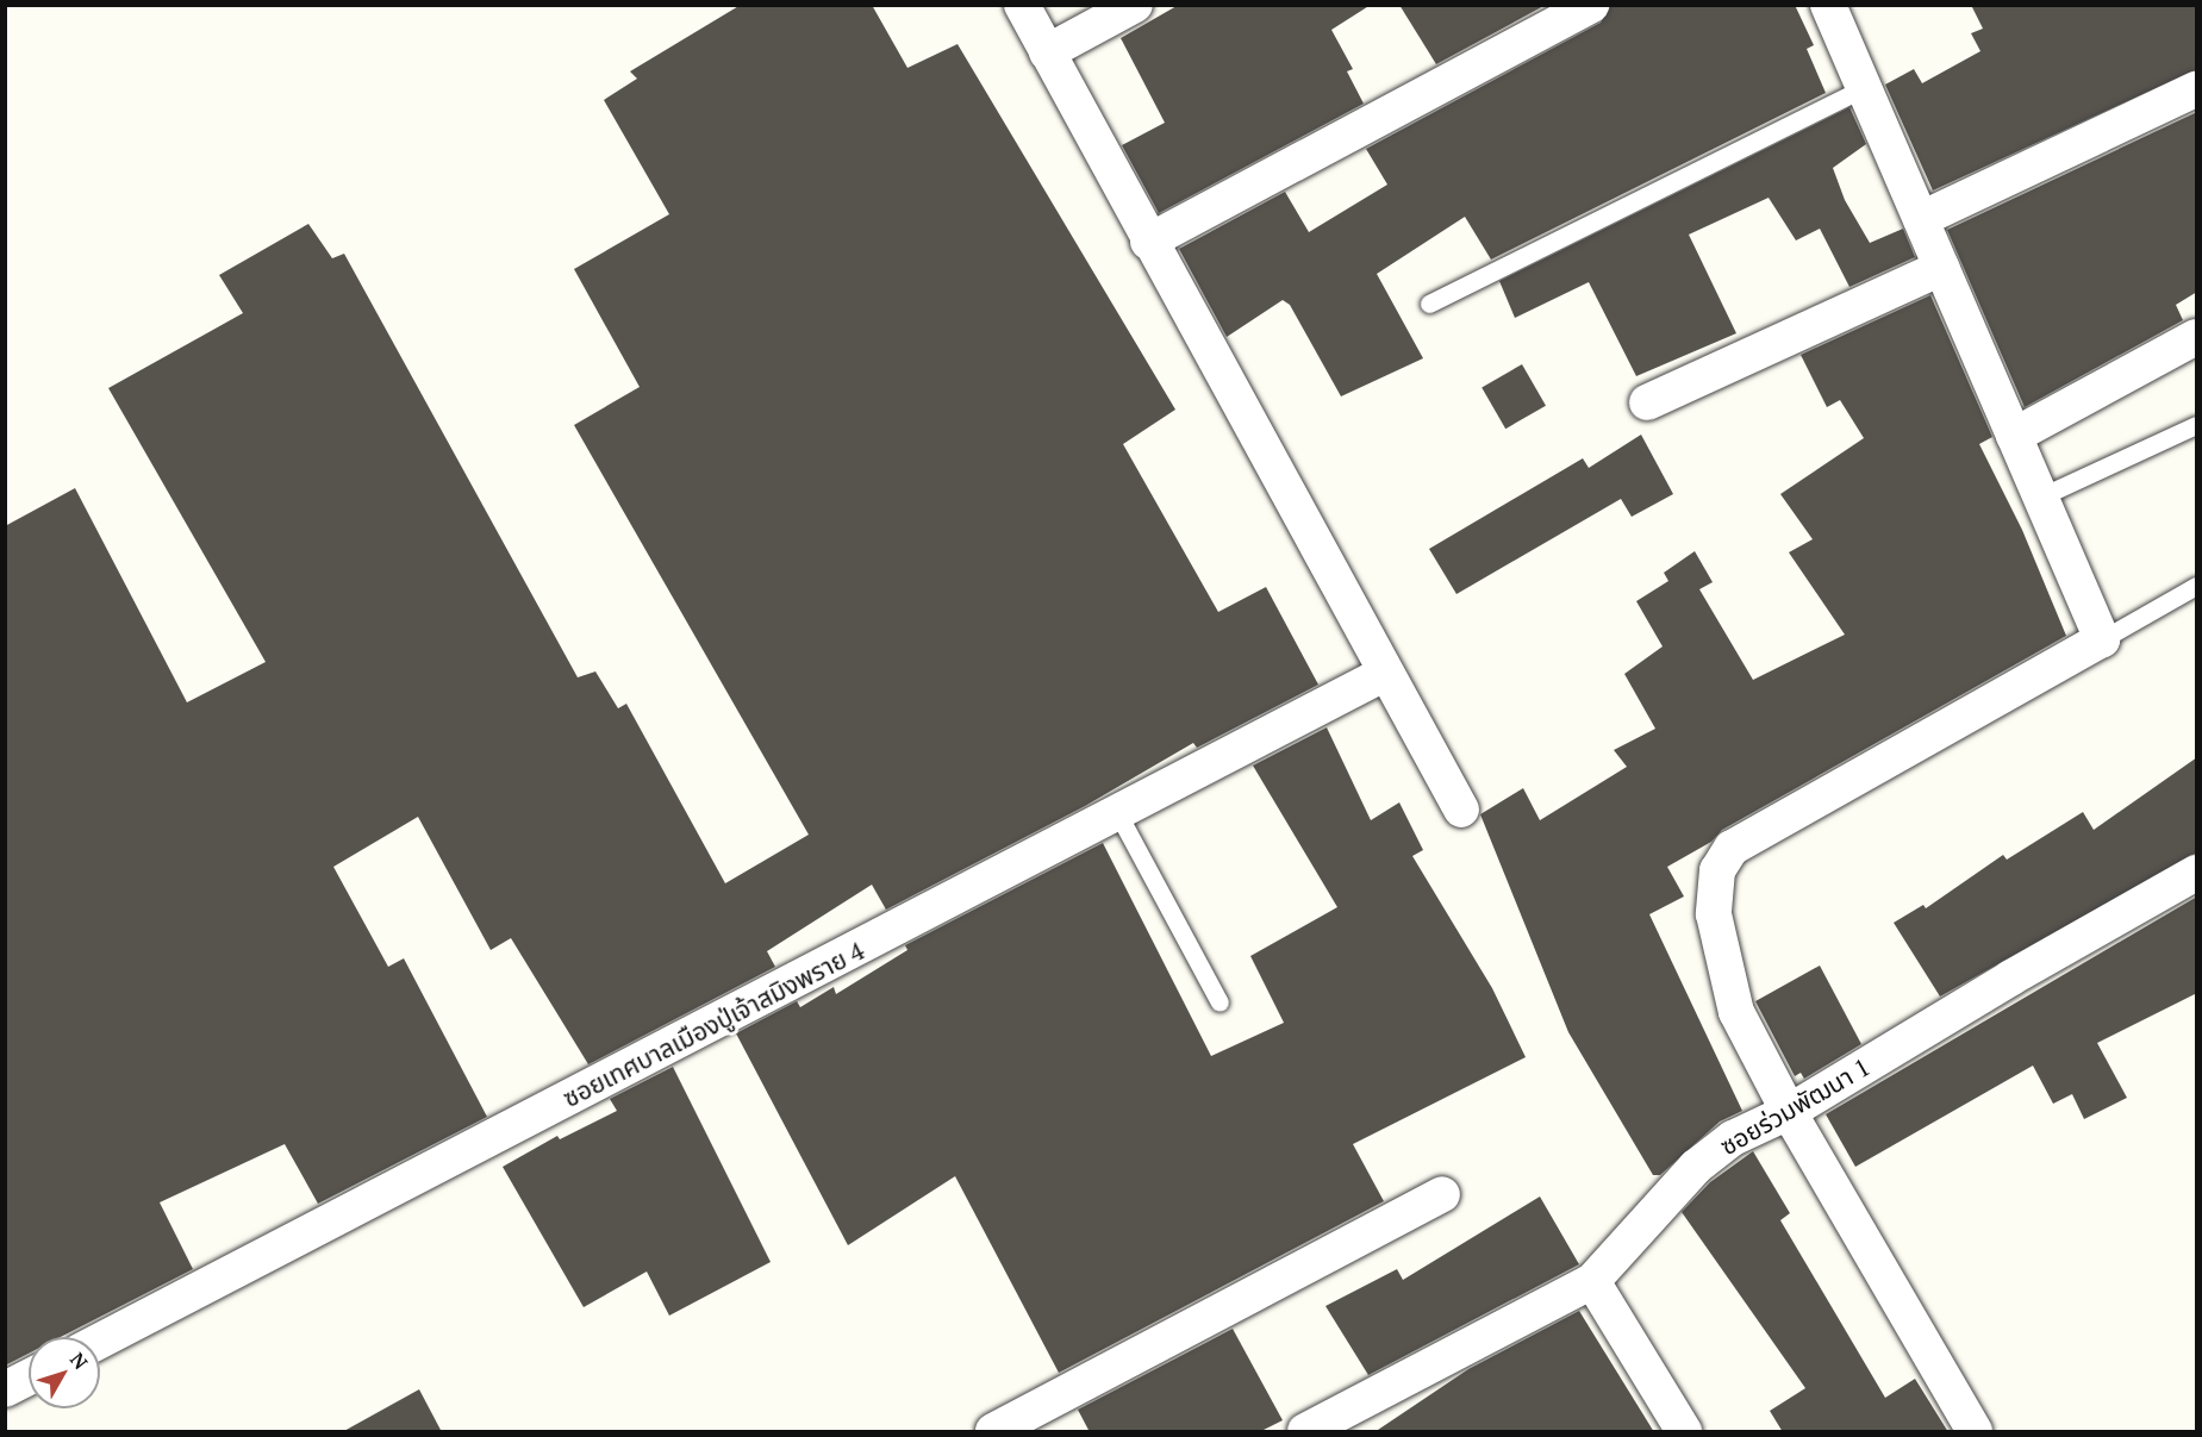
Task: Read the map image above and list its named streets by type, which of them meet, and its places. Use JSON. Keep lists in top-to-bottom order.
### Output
{
  "streets": {
    "street": ["ซอยเทศบาลเมืองปู่เจ้าสมิงพราย 4", "ซอยร่วมพัฒนา 1"]
  },
  "north": "top right"
}
